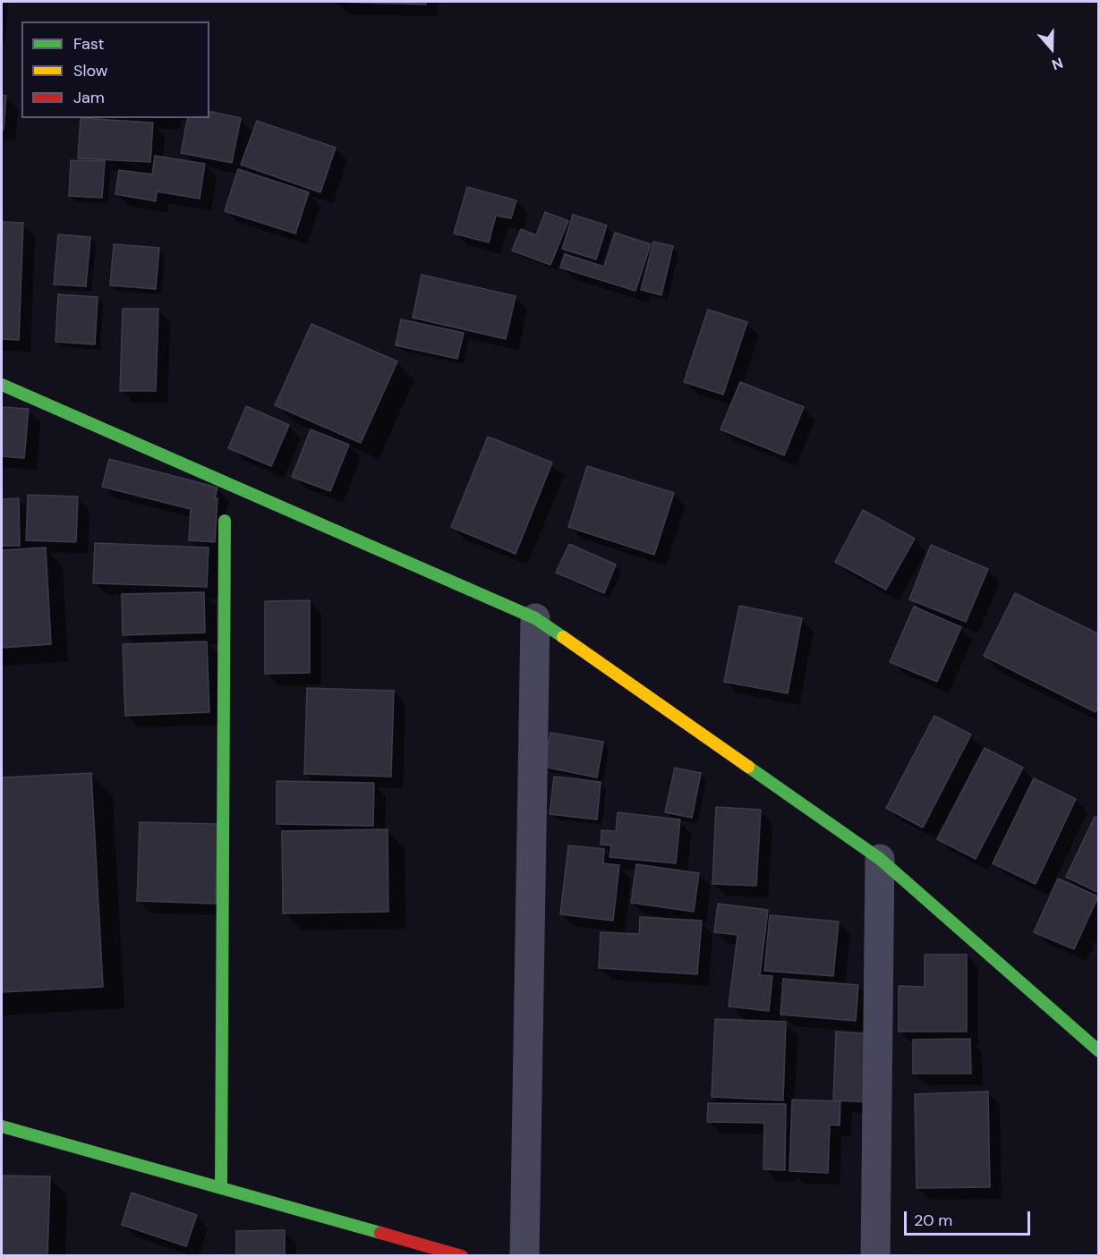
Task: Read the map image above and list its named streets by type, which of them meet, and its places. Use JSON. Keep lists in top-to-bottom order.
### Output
{
  "legend": ["Fast", "Slow", "Jam"],
  "scale_bar": "20 m",
  "north": "bottom"
}
